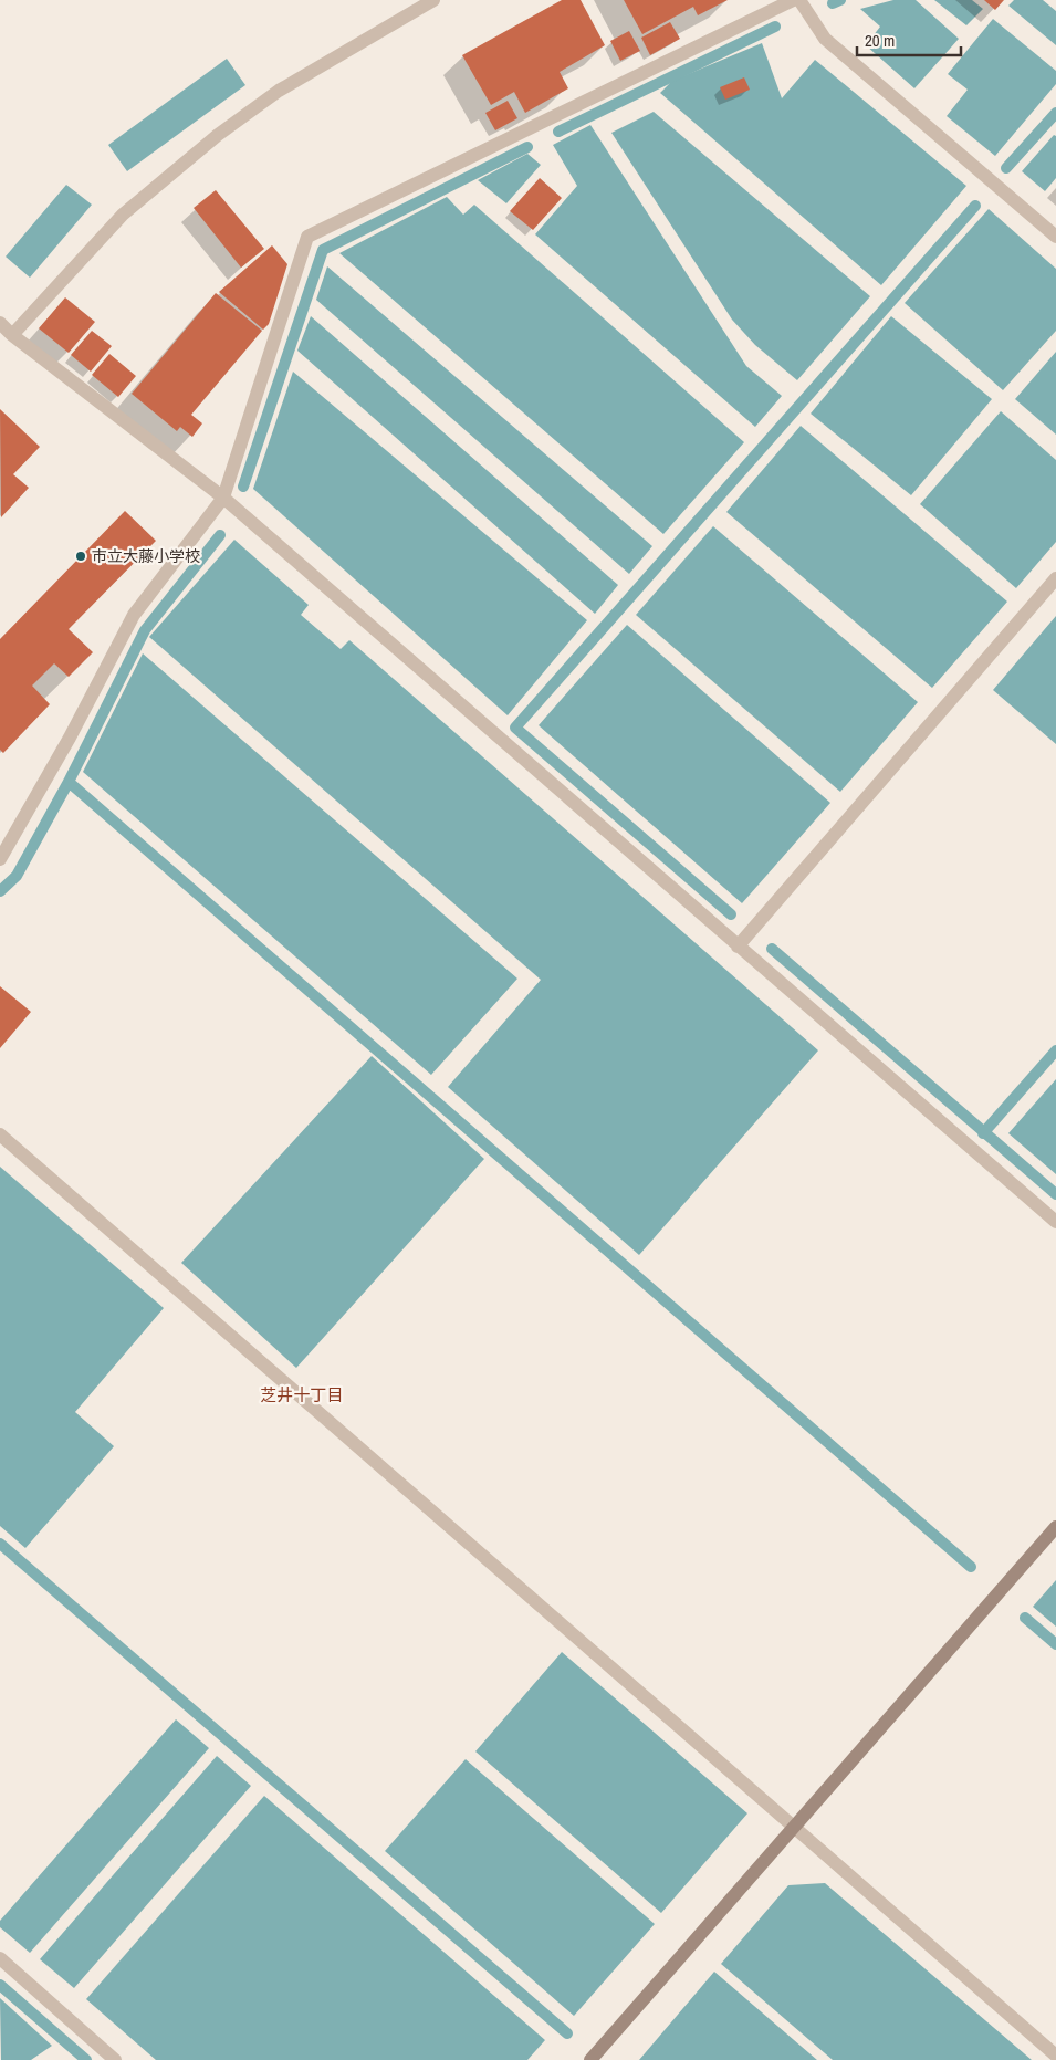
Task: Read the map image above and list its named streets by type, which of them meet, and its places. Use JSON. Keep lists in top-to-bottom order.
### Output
{
  "districts": ["芝井十丁目"],
  "places": ["市立大藤小学校"],
  "scale_bar": "20 m"
}
